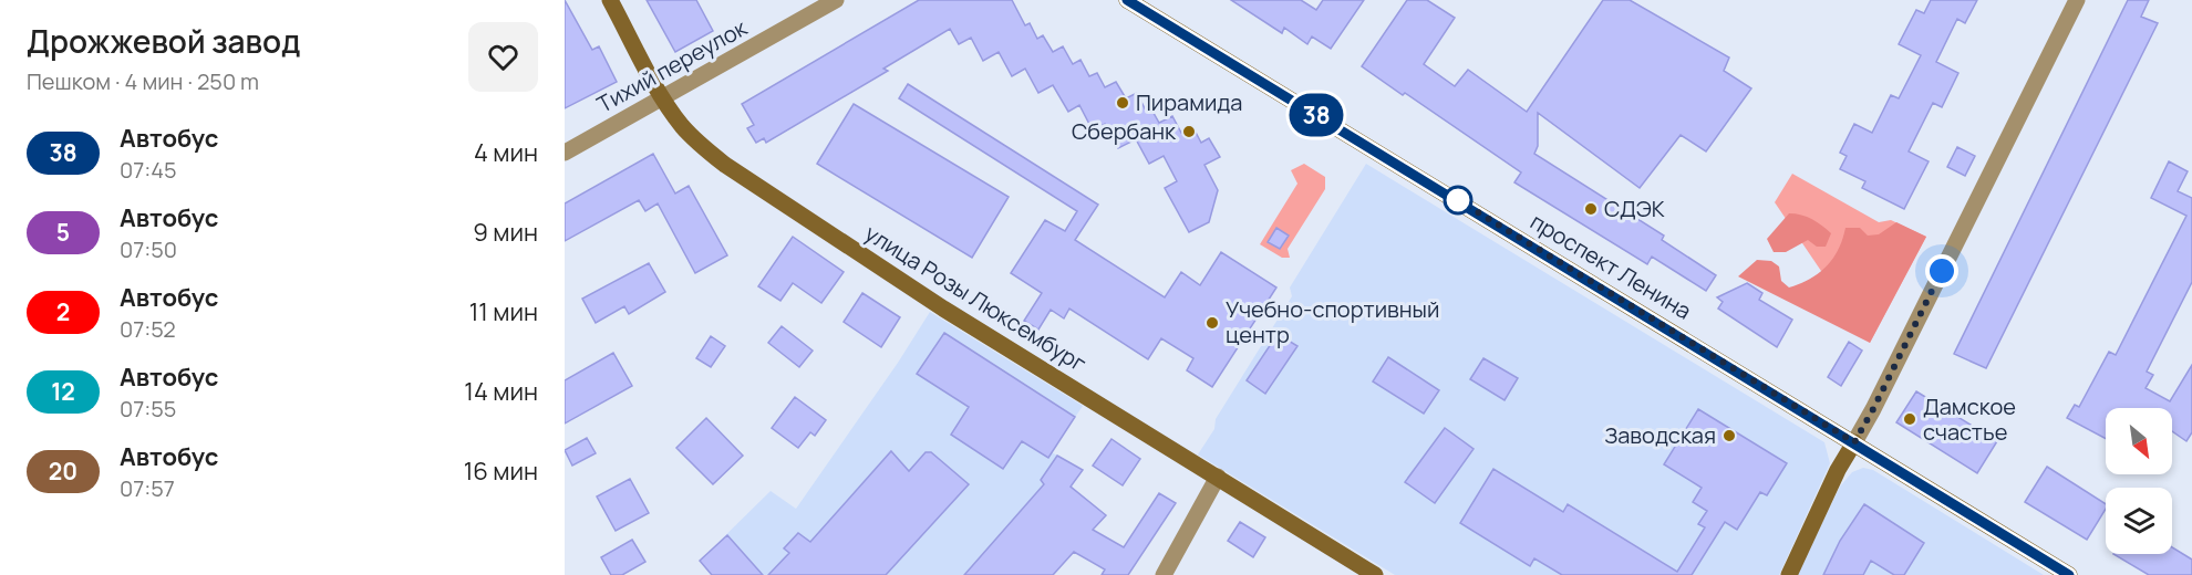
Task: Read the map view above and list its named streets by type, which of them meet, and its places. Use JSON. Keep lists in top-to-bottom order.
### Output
{
  "streets": {
    "street": ["Тихий переулок", "проспект Ленина", "улица Розы Люксембург"]
  },
  "crossings": [
    ["Тихий переулок", "улица Розы Люксембург"]
  ],
  "places": [
    "Пирамида",
    "Сбербанк",
    "СДЭК",
    "Учебно-спортивный центр",
    "Дамское счастье",
    "Заводская"
  ],
  "lines": ["bus line 38"],
  "north": "bottom right",
  "page": {
    "heading": ["Дрожжевой завод", "Пешком · 4 мин · 250 m"],
    "on_map": "38",
    "list": [
      {
        "mark": "38",
        "name": "Автобус",
        "note": "07:45",
        "value": "4 мин"
      },
      {
        "mark": "5",
        "name": "Автобус",
        "note": "07:50",
        "value": "9 мин"
      },
      {
        "mark": "2",
        "name": "Автобус",
        "note": "07:52",
        "value": "11 мин"
      },
      {
        "mark": "12",
        "name": "Автобус",
        "note": "07:55",
        "value": "14 мин"
      },
      {
        "mark": "20",
        "name": "Автобус",
        "note": "07:57",
        "value": "16 мин"
      }
    ]
  }
}
